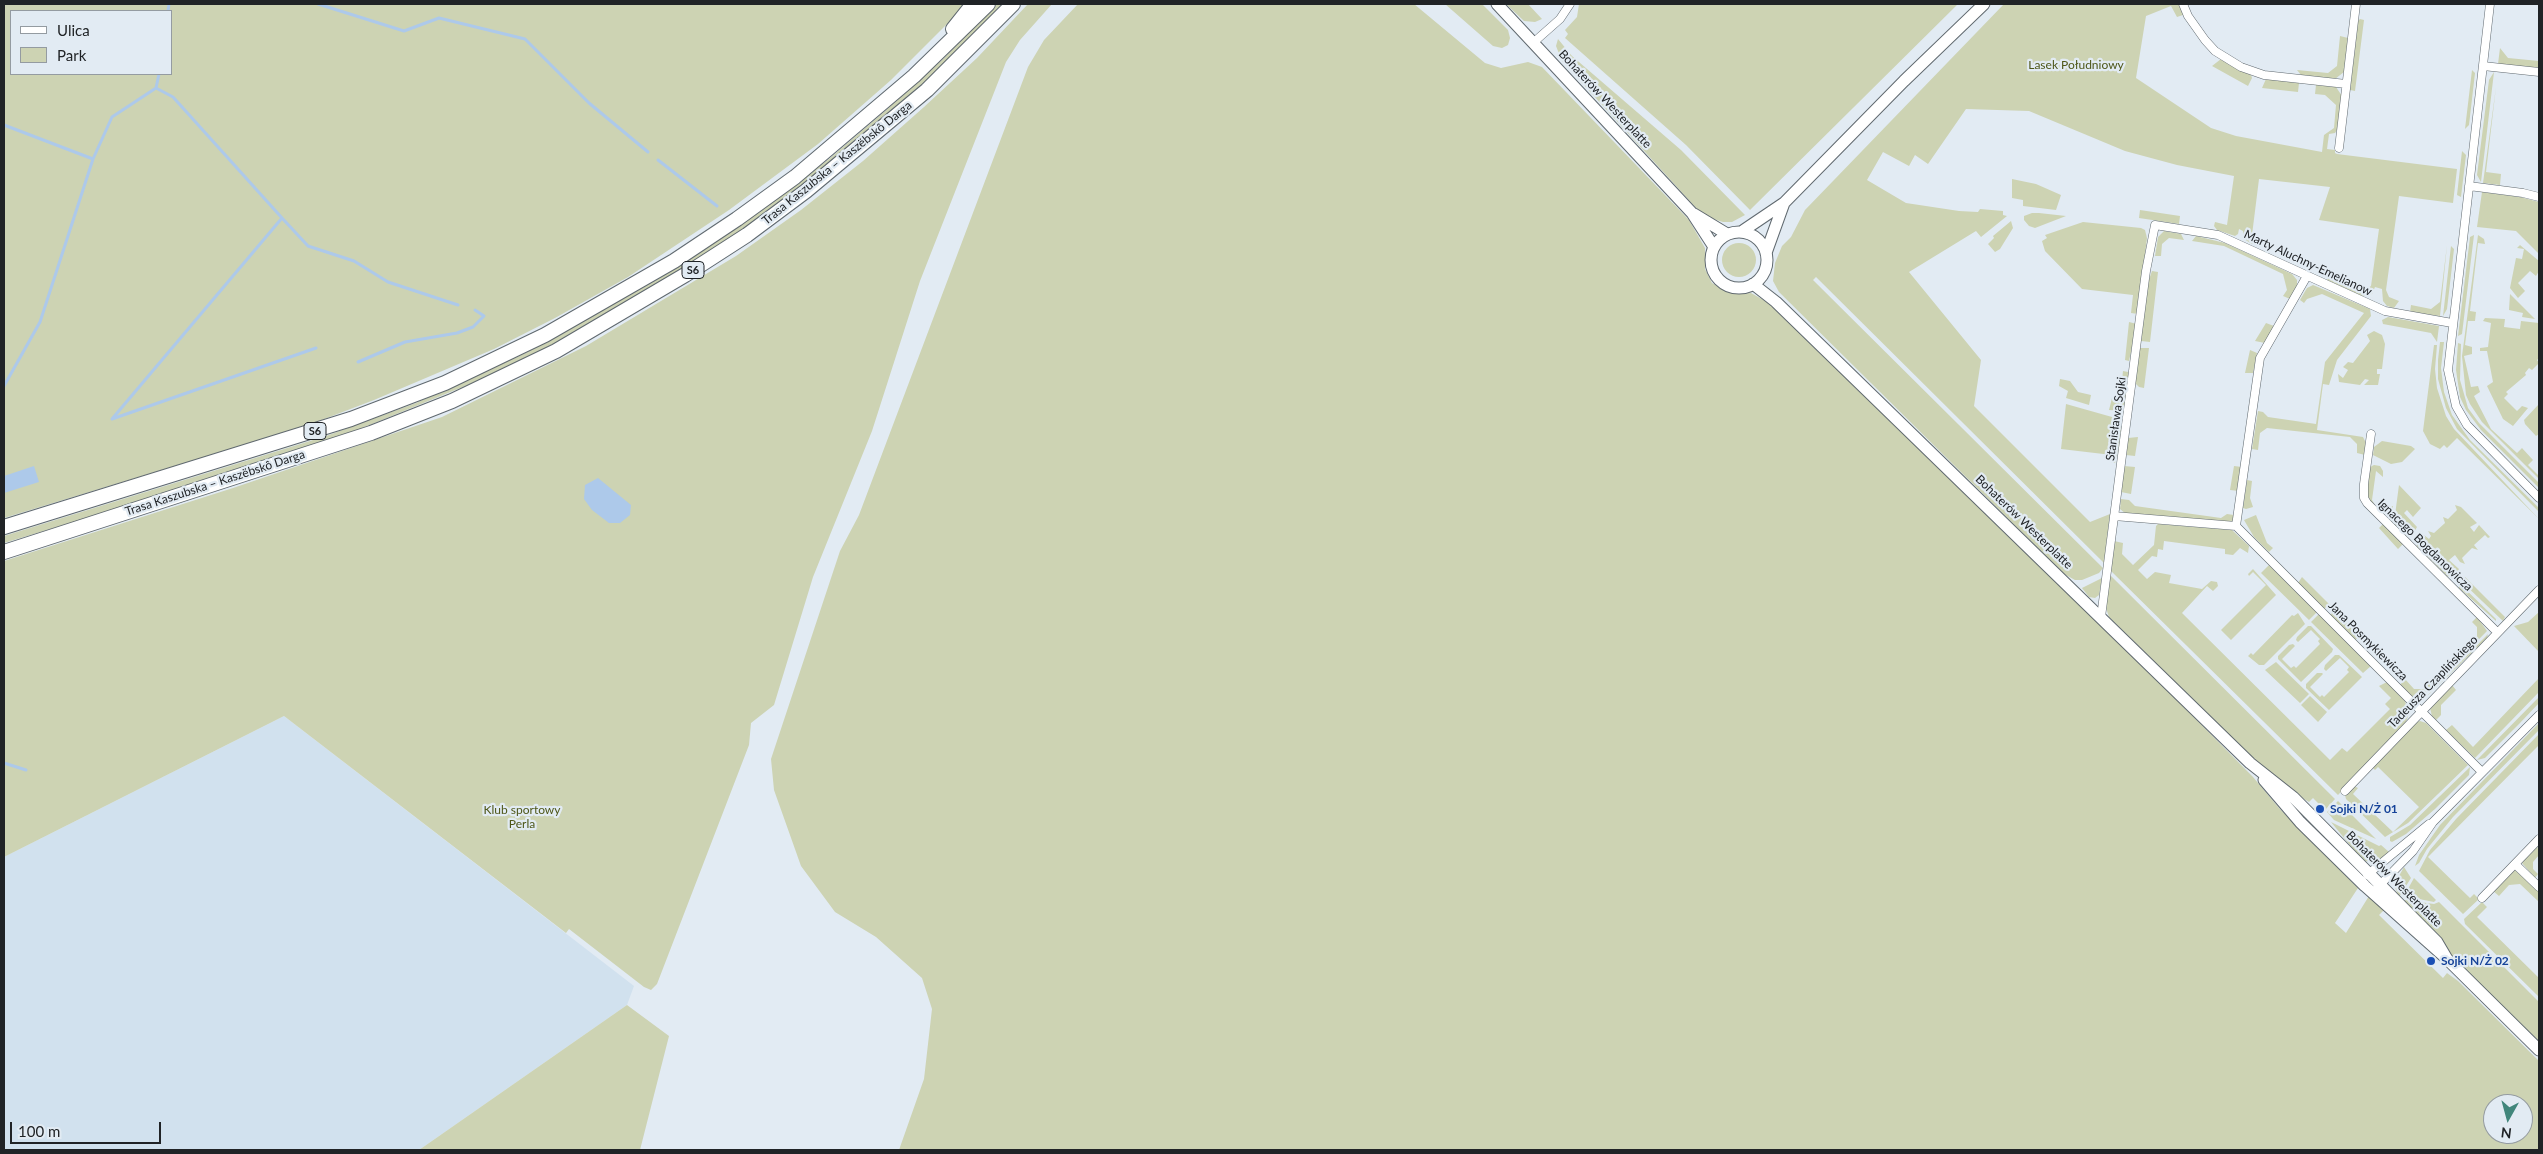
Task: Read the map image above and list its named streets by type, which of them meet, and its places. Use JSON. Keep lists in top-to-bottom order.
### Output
{
  "streets": {
    "highway": ["Trasa Kaszubska – Kaszëbskô Darga", "S6"],
    "main road": ["Bohaterów Westerplatte"],
    "street": [
      "Marty Aluchny-Emelianow",
      "Stanisława Sojki",
      "Ignacego Bogdanowicza",
      "Jana Posmykiewicza",
      "Tadeusza Czaplińskiego"
    ]
  },
  "crossings": [
    ["Bohaterów Westerplatte", "Stanisława Sojki"],
    ["Marty Aluchny-Emelianow", "Stanisława Sojki"],
    ["Ignacego Bogdanowicza", "Tadeusza Czaplińskiego"],
    ["Jana Posmykiewicza", "Tadeusza Czaplińskiego"]
  ],
  "parks": ["Lasek Południowy", "Klub sportowy Perla"],
  "places": ["Sojki N/Ż 01", "Sojki N/Ż 02"],
  "legend": ["Ulica", "Park"],
  "scale_bar": "100 m",
  "north": "bottom"
}
